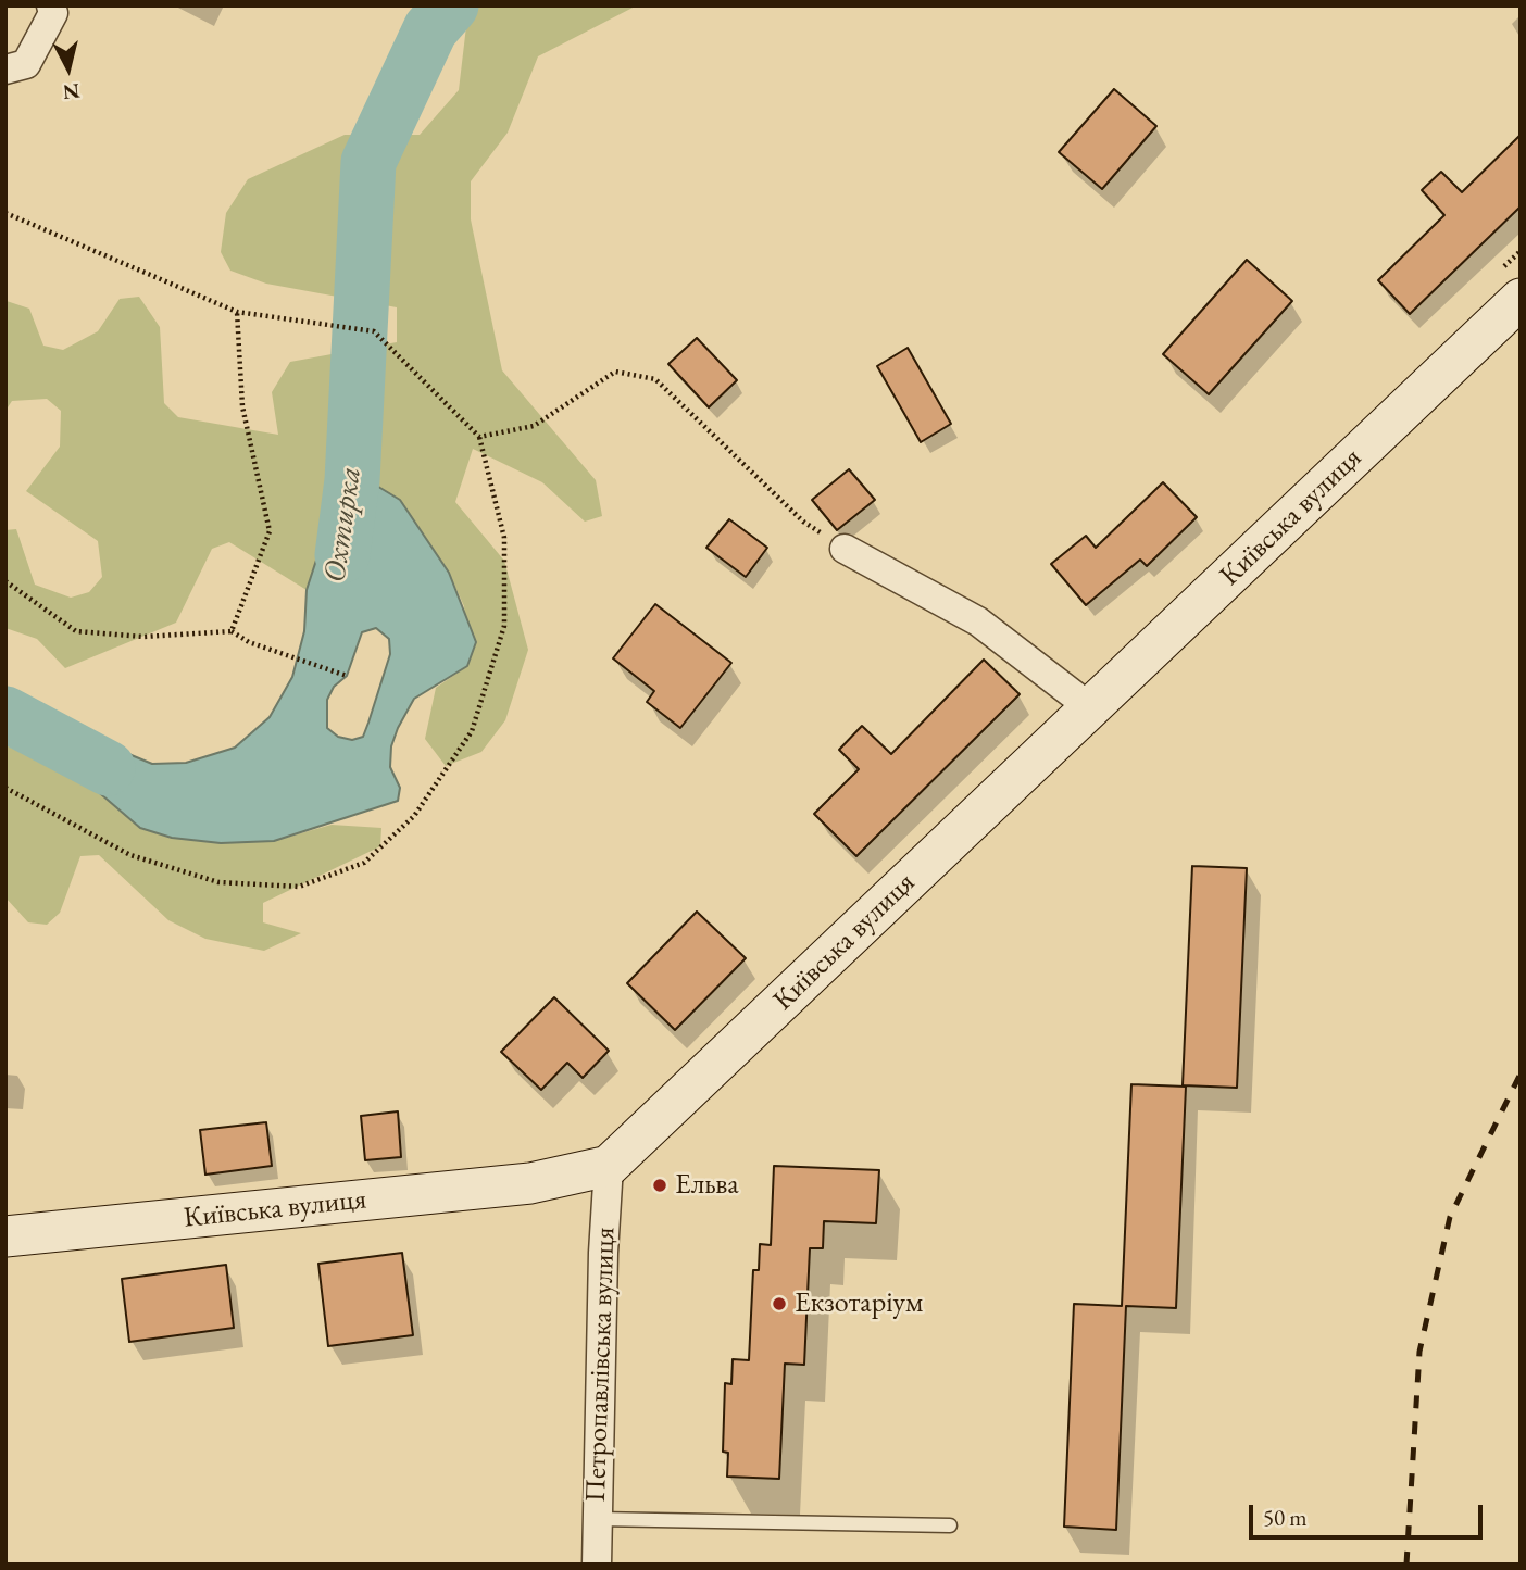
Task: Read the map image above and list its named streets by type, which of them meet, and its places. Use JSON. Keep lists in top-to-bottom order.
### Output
{
  "streets": {
    "main road": ["Київська вулиця"],
    "street": ["Петропавлівська вулиця"]
  },
  "crossings": [
    ["Київська вулиця", "Петропавлівська вулиця"]
  ],
  "water": ["Охтирка"],
  "places": ["Ельва", "Екзотаріум"],
  "scale_bar": "50 m",
  "north": "bottom"
}
